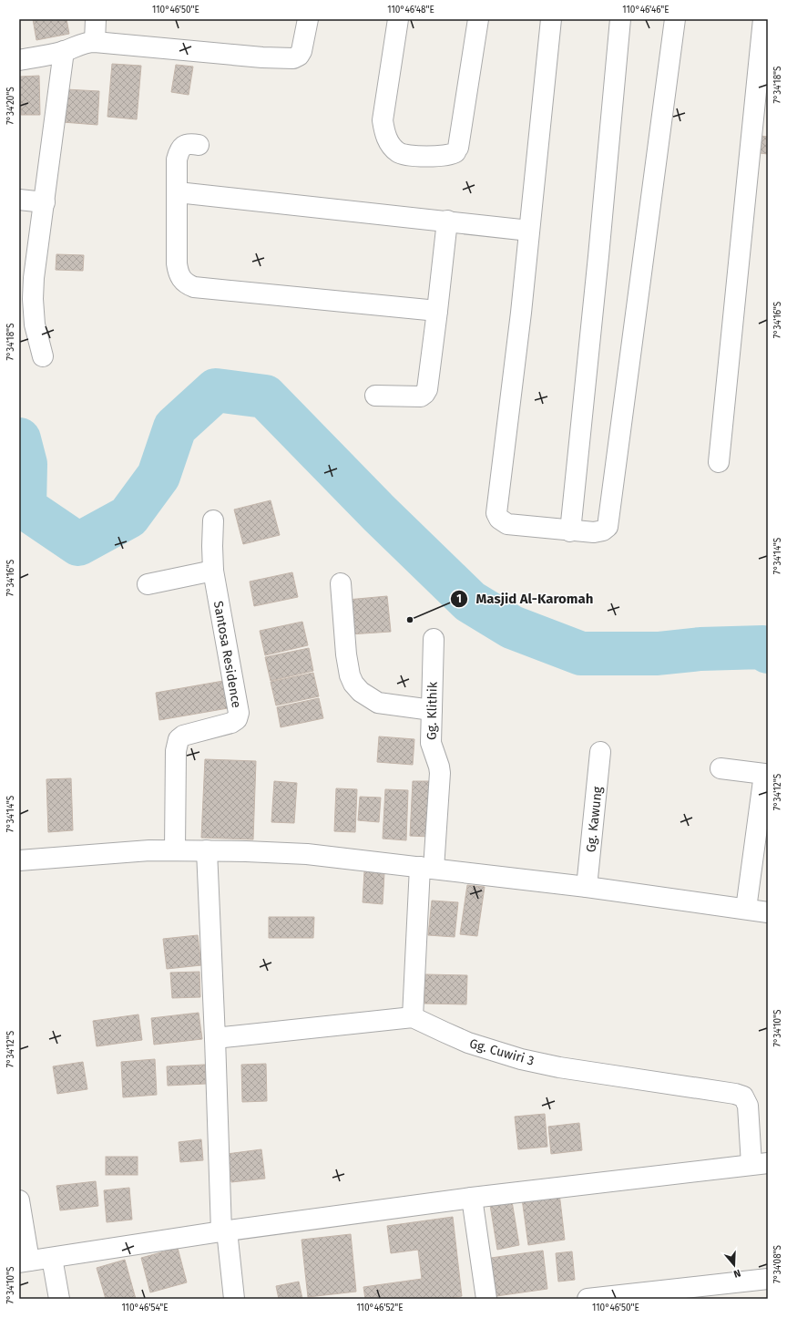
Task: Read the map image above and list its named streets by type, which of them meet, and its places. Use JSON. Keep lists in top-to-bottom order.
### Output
{
  "streets": {
    "street": [
      "Santosa Residence",
      "Gg. Klithik",
      "Gg. Kawung",
      "Gg. Cuwiri 3"
    ]
  },
  "crossings": [
    ["Gg. Klithik", "Gg. Cuwiri 3"]
  ],
  "places": ["Masjid Al-Karomah"],
  "north": "bottom",
  "coordinates": [
    "110°46'50\"E",
    "110°46'48\"E",
    "110°46'46\"E",
    "7°34'18\"S",
    "7°34'20\"S",
    "7°34'16\"S",
    "7°34'14\"S",
    "7°34'12\"S",
    "7°34'10\"S",
    "7°34'08\"S",
    "110°46'54\"E",
    "110°46'52\"E"
  ]
}
